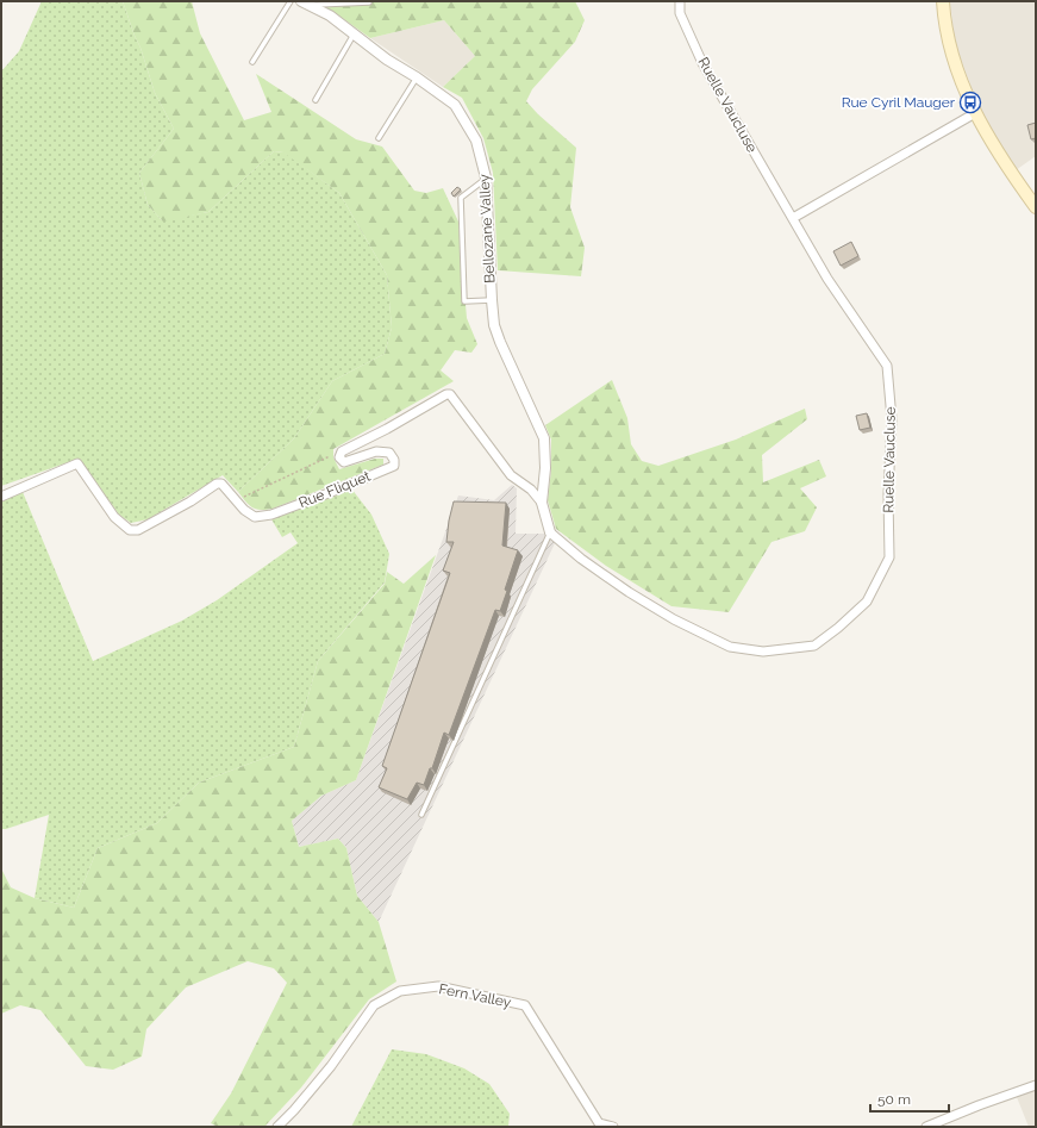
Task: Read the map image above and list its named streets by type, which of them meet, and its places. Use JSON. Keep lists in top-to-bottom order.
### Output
{
  "streets": {
    "street": [
      "Ruelle Vaucluse",
      "Bellozane Valley",
      "Rue Fliquet",
      "Fern Valley"
    ]
  },
  "crossings": [
    ["Ruelle Vaucluse", "Bellozane Valley"]
  ],
  "places": {
    "bus stop": ["Rue Cyril Mauger"]
  },
  "scale_bar": "50 m"
}
